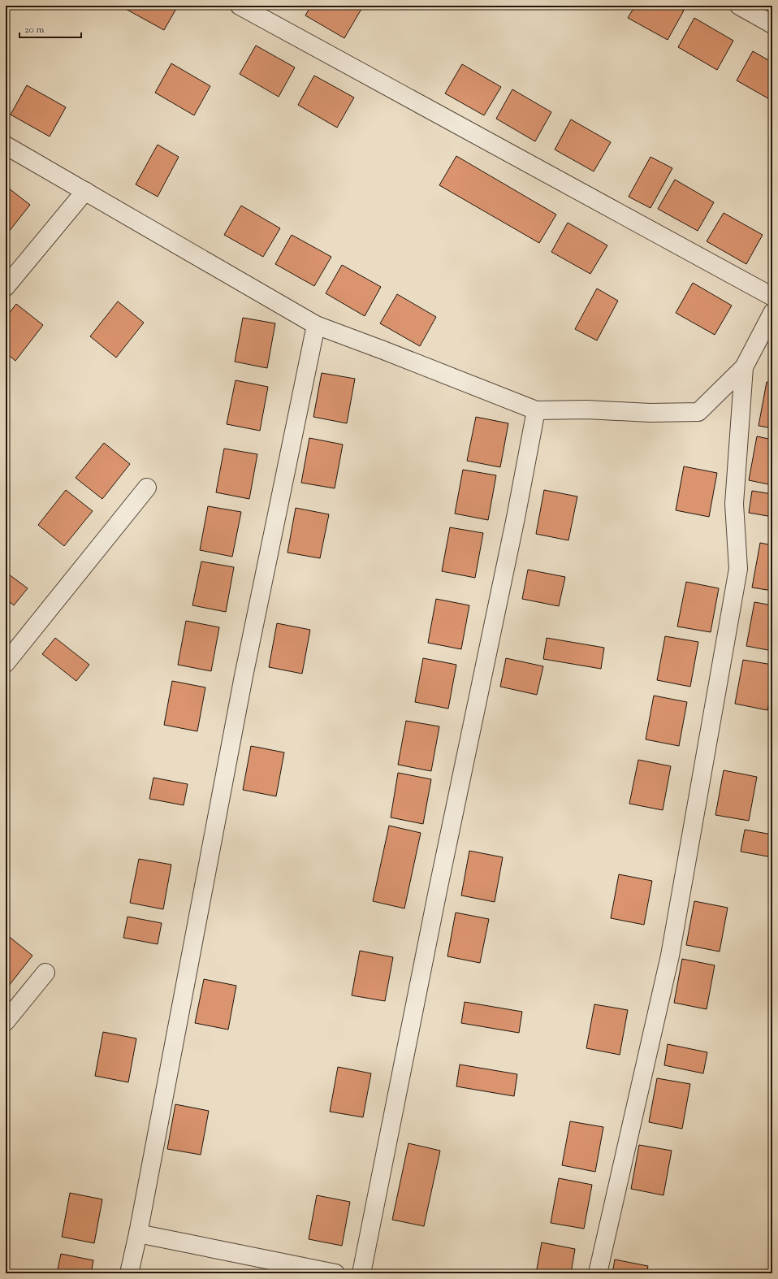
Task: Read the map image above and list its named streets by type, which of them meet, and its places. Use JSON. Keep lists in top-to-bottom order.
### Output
{
  "scale_bar": "20 m"
}
